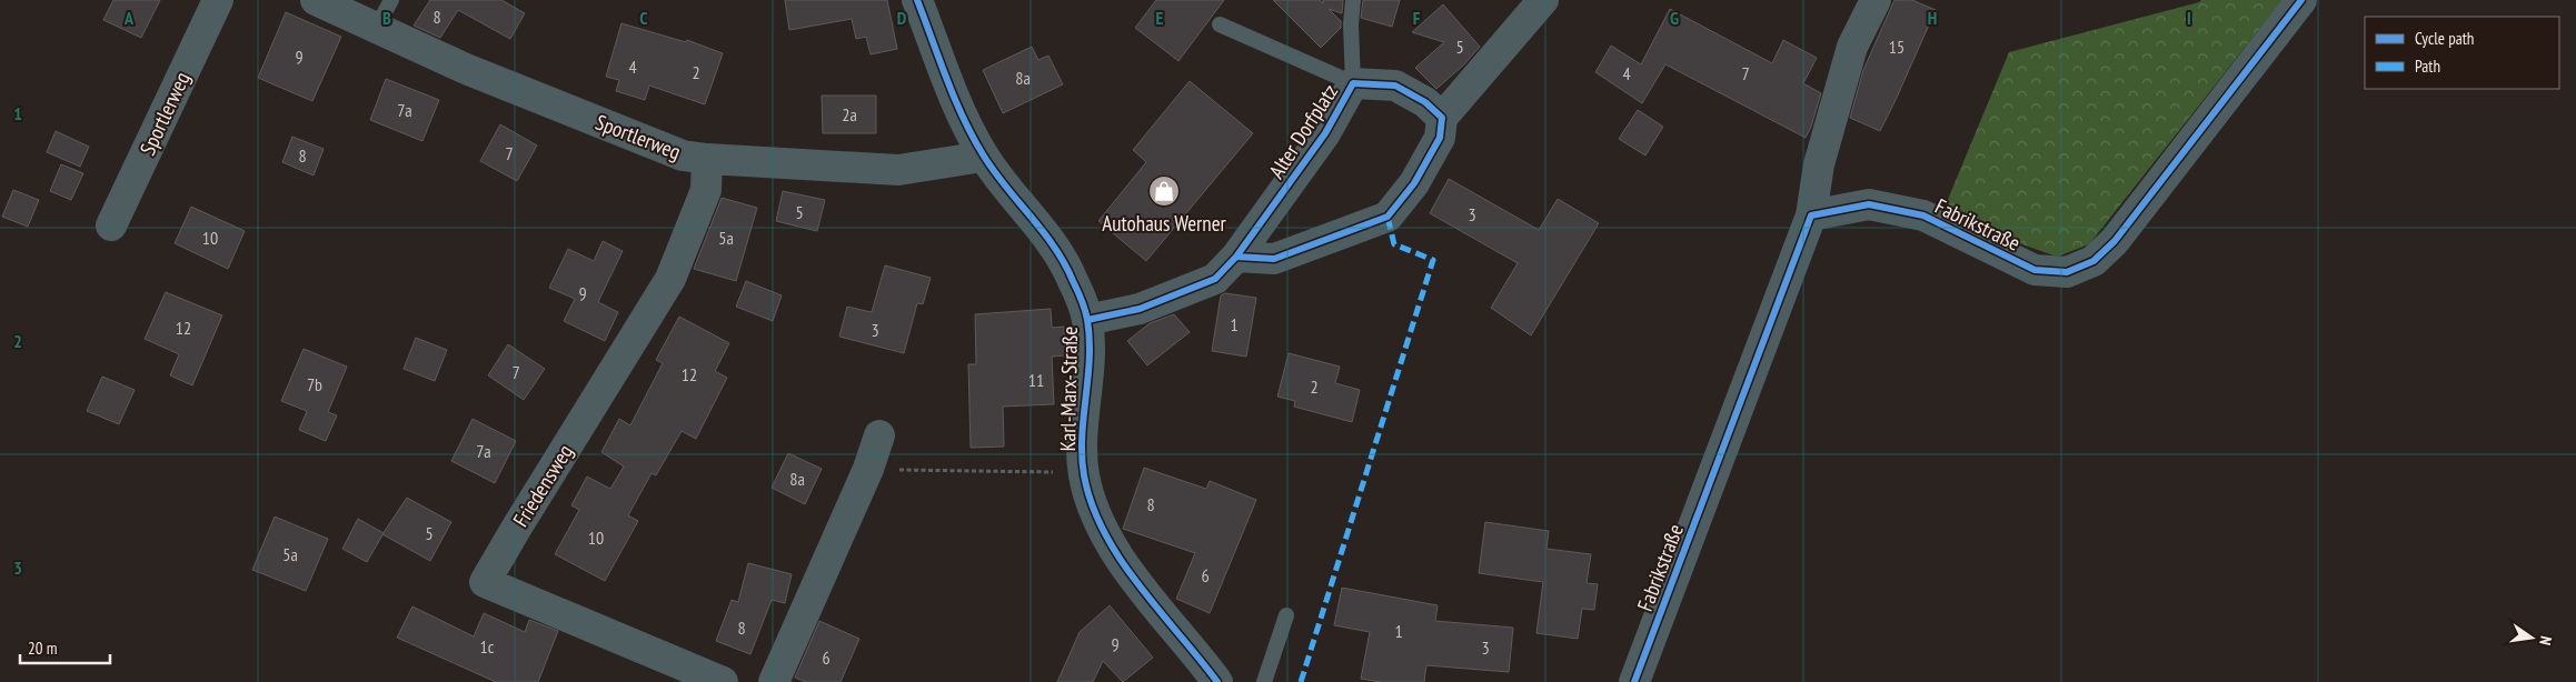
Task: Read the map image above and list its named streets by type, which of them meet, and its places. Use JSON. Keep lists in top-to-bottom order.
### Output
{
  "streets": {
    "street": [
      "Sportlerweg",
      "Alter Dorfplatz",
      "Fabrikstraße",
      "Karl-Marx-Straße",
      "Friedensweg"
    ]
  },
  "crossings": [
    ["Sportlerweg", "Karl-Marx-Straße"],
    ["Sportlerweg", "Friedensweg"],
    ["Alter Dorfplatz", "Karl-Marx-Straße"]
  ],
  "places": {
    "shop": ["Autohaus Werner"]
  },
  "house_numbers": [
    "8",
    "5",
    "15",
    "9",
    "4",
    "2",
    "4",
    "7",
    "8a",
    "7a",
    "2a",
    "7",
    "8",
    "5",
    "3",
    "10",
    "5a",
    "9",
    "1",
    "12",
    "3",
    "7",
    "12",
    "11",
    "7b",
    "2",
    "7a",
    "8a",
    "8",
    "5",
    "10",
    "5a",
    "6",
    "8",
    "1",
    "9",
    "1c",
    "3",
    "6"
  ],
  "legend": ["Cycle path", "Path"],
  "scale_bar": "20 m",
  "north": "right",
  "grid": {
    "columns": [
      "A",
      "B",
      "C",
      "D",
      "E",
      "F",
      "G",
      "H",
      "I"
    ],
    "rows": ["1", "2", "3"]
  }
}
